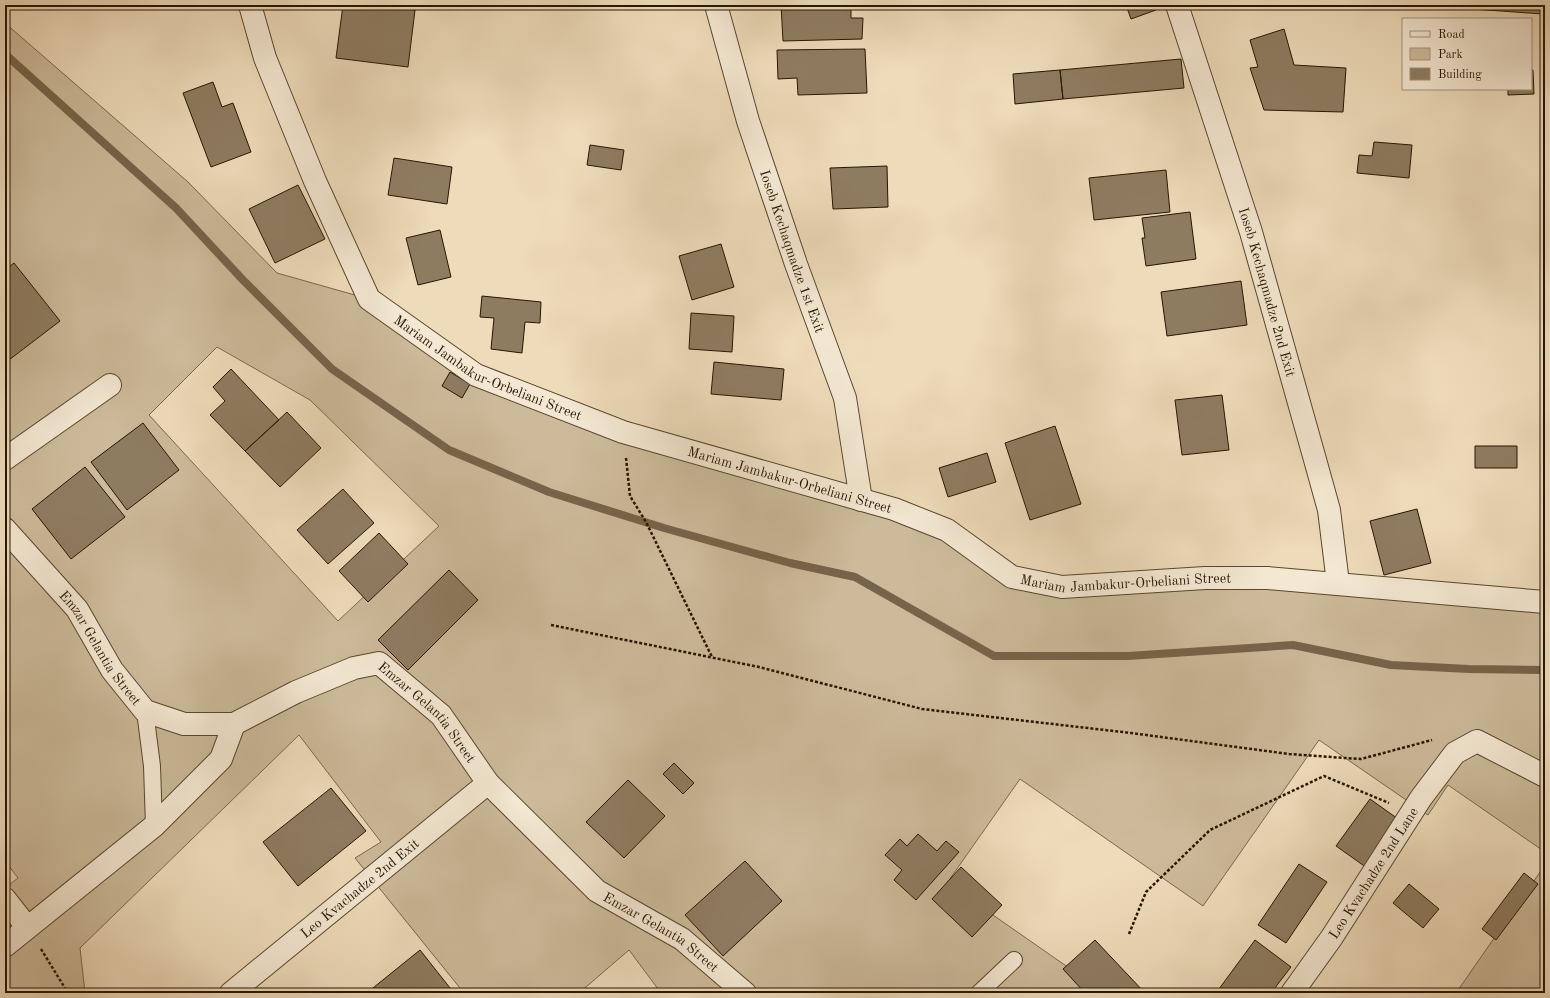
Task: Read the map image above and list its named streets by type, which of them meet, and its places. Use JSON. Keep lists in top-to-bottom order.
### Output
{
  "streets": {
    "street": [
      "Ioseb Kechaqmadze 1st Exit",
      "Ioseb Kechaqmadze 2nd Exit",
      "Mariam Jambakur-Orbeliani Street",
      "Emzar Gelantia Street",
      "Leo Kvachadze 2nd Lane",
      "Leo Kvachadze 2nd Exit"
    ]
  },
  "crossings": [
    ["Ioseb Kechaqmadze 1st Exit", "Mariam Jambakur-Orbeliani Street"],
    ["Ioseb Kechaqmadze 2nd Exit", "Mariam Jambakur-Orbeliani Street"],
    ["Emzar Gelantia Street", "Leo Kvachadze 2nd Exit"]
  ],
  "legend": ["Road", "Park", "Building"]
}
